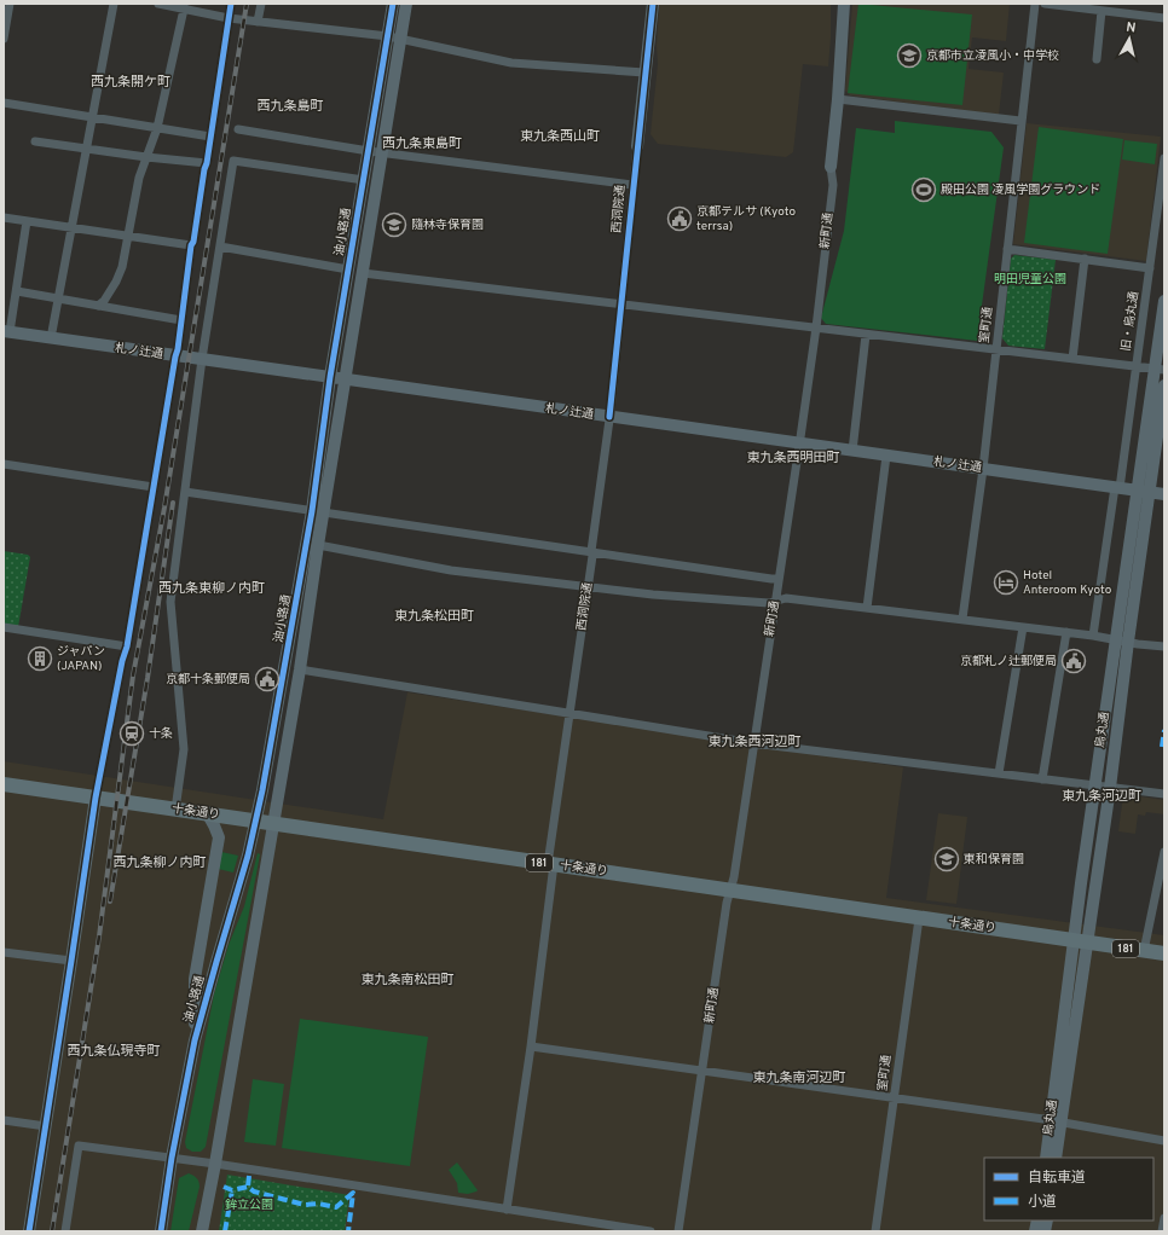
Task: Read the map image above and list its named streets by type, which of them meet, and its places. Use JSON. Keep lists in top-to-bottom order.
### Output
{
  "streets": {
    "main road": ["十条通り", "181"],
    "street": [
      "西洞院通",
      "新町通",
      "油小路通",
      "旧・烏丸通",
      "室町通",
      "札ノ辻通",
      "烏丸通"
    ]
  },
  "crossings": [
    ["西洞院通", "札ノ辻通"],
    ["西洞院通", "十条通り"],
    ["新町通", "札ノ辻通"],
    ["新町通", "十条通り"],
    ["油小路通", "札ノ辻通"],
    ["油小路通", "十条通り"],
    ["旧・烏丸通", "札ノ辻通"],
    ["室町通", "札ノ辻通"],
    ["室町通", "十条通り"],
    ["札ノ辻通", "烏丸通"],
    ["烏丸通", "十条通り"]
  ],
  "districts": [
    "西九条開ケ町",
    "西九条島町",
    "東九条西山町",
    "西九条東島町",
    "東九条西明田町",
    "西九条東柳ノ内町",
    "東九条松田町",
    "東九条西河辺町",
    "東九条河辺町",
    "西九条柳ノ内町",
    "東九条南松田町",
    "西九条仏現寺町",
    "東九条南河辺町"
  ],
  "parks": ["明田児童公園", "鉾立公園"],
  "places": {
    "school or university": ["京都市立凌風小・中学校", "隨林寺保育園", "東和保育園"],
    "sports": ["殿田公園 凌風学園グラウンド"],
    "public building": ["京都テルサ (Kyoto terrsa)", "京都札ノ辻郵便局", "京都十条郵便局"],
    "hotel": ["Hotel Anteroom Kyoto"],
    "building": ["ジャパン (JAPAN)"],
    "station": ["十条"]
  },
  "legend": ["自転車道", "小道"],
  "north": "top"
}
